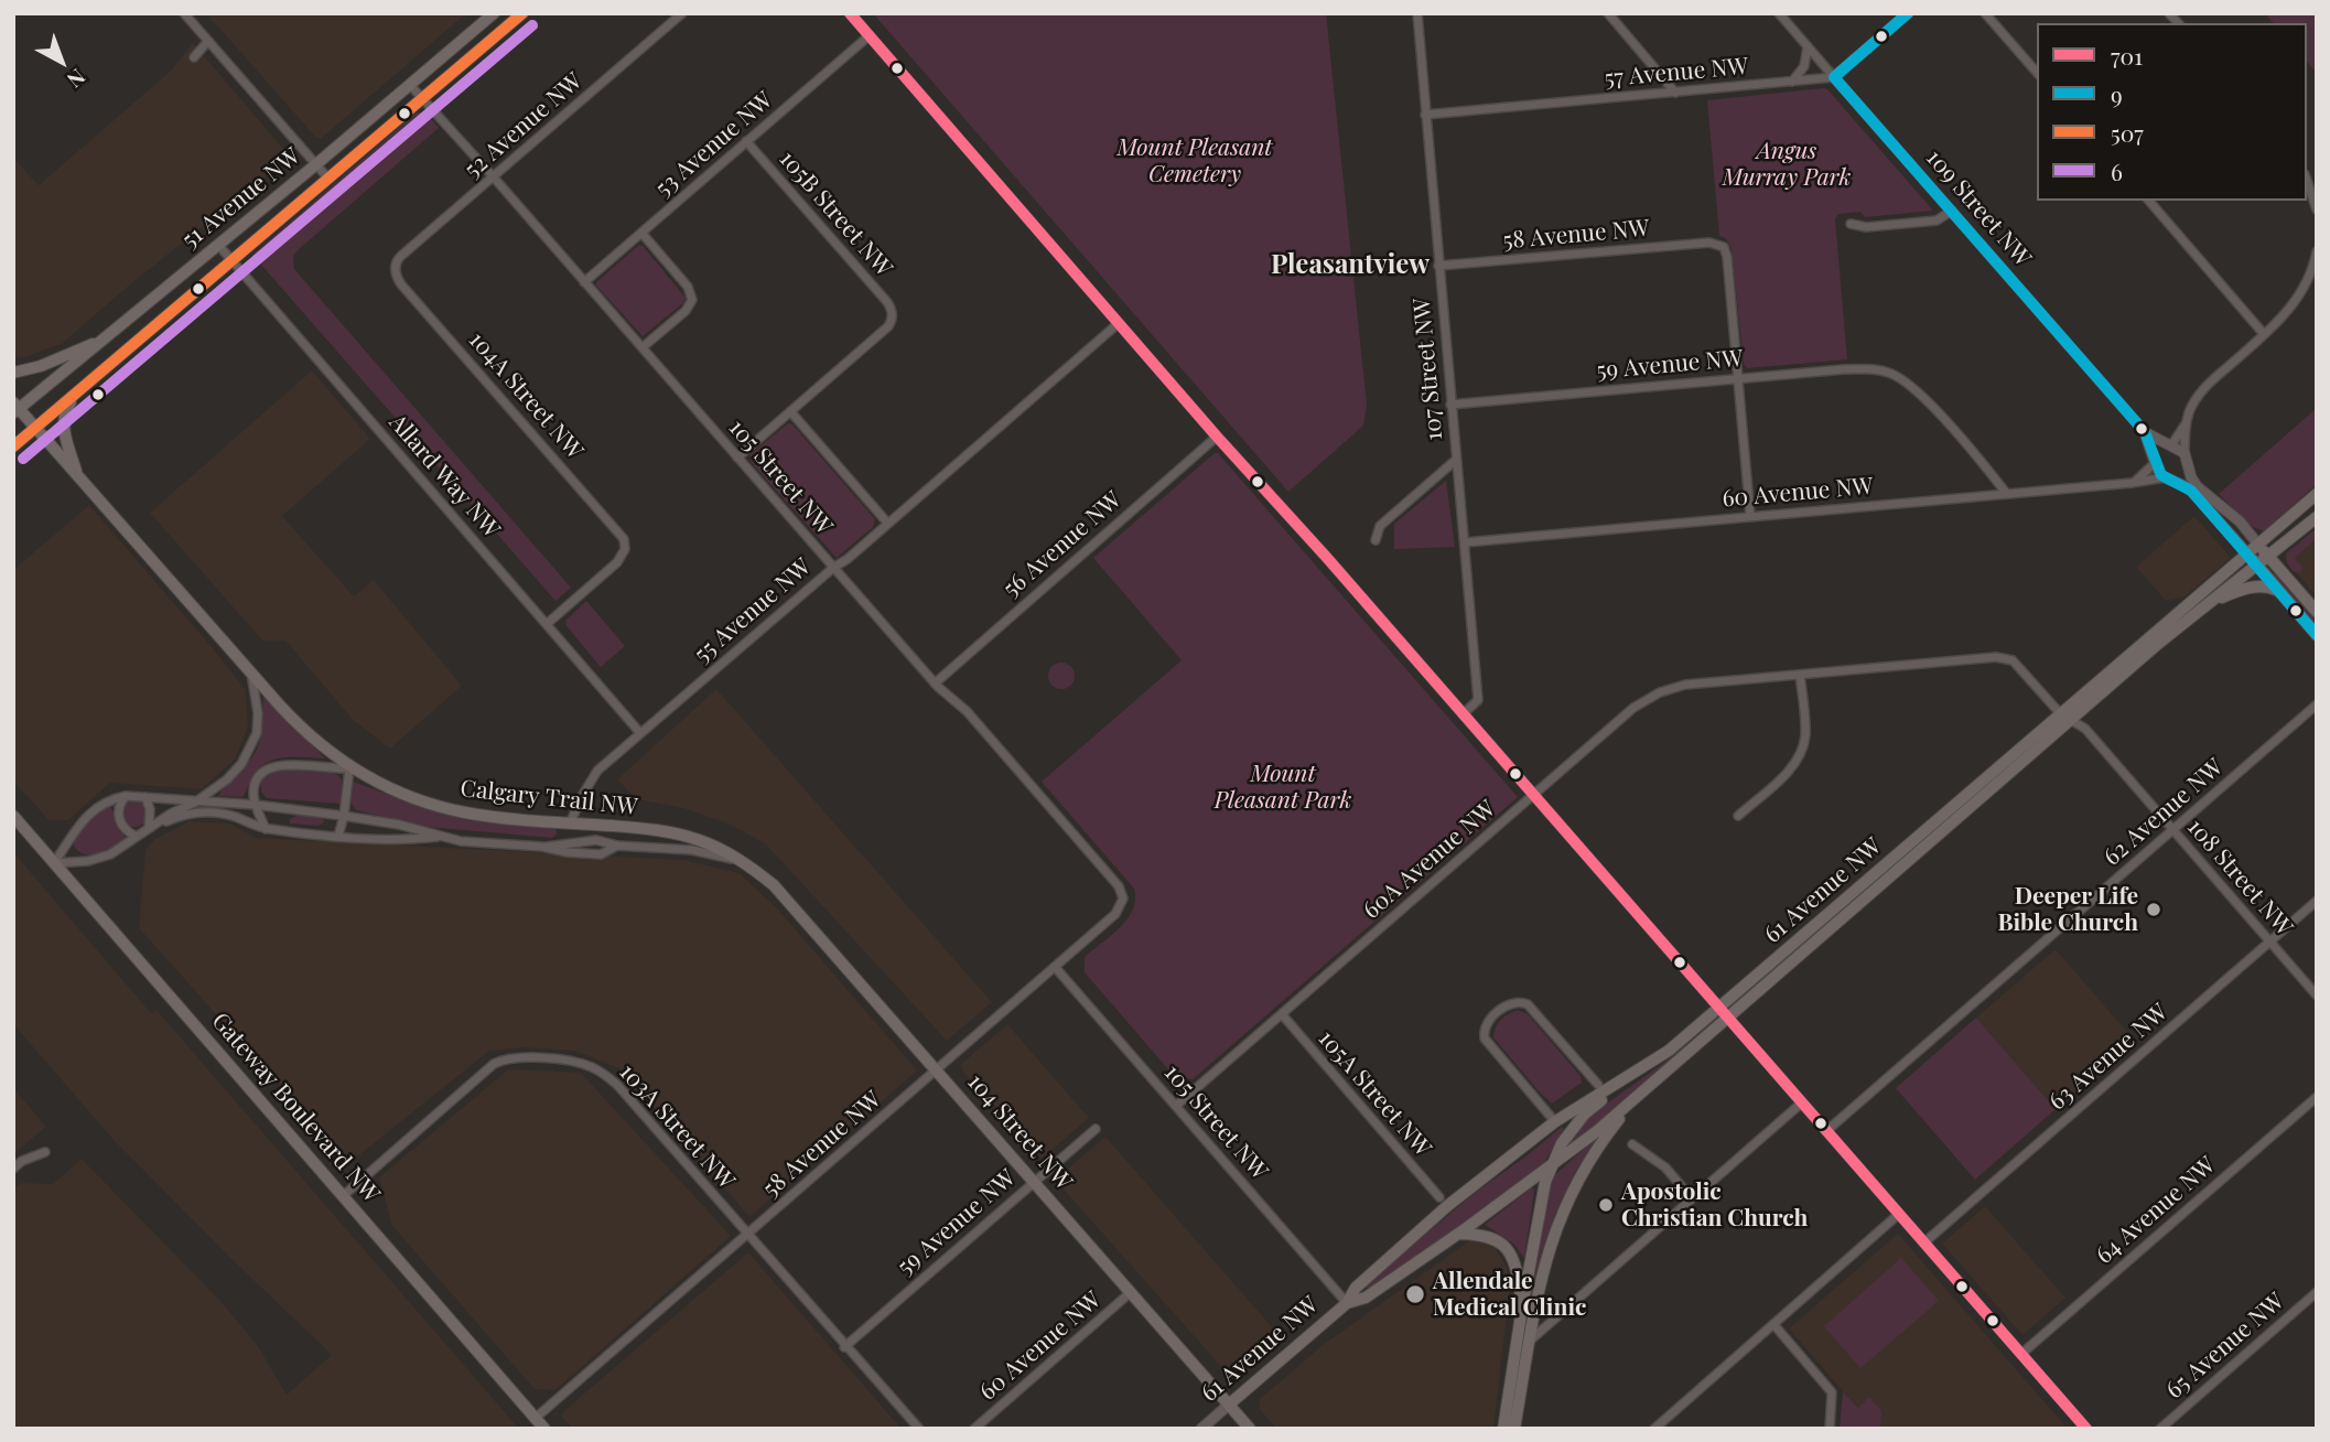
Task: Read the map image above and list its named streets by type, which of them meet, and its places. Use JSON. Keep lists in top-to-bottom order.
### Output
{
  "streets": {
    "main road": [
      "51 Avenue NW",
      "Calgary Trail NW",
      "61 Avenue NW",
      "Gateway Boulevard NW",
      "104 Street NW"
    ],
    "street": [
      "57 Avenue NW",
      "52 Avenue NW",
      "53 Avenue NW",
      "109 Street NW",
      "105B Street NW",
      "58 Avenue NW",
      "59 Avenue NW",
      "107 Street NW",
      "104A Street NW",
      "Allard Way NW",
      "105 Street NW",
      "60 Avenue NW",
      "56 Avenue NW",
      "55 Avenue NW",
      "62 Avenue NW",
      "60A Avenue NW",
      "108 Street NW",
      "63 Avenue NW",
      "105A Street NW",
      "103A Street NW",
      "64 Avenue NW",
      "65 Avenue NW"
    ]
  },
  "crossings": [
    ["57 Avenue NW", "109 Street NW"],
    ["57 Avenue NW", "107 Street NW"],
    ["52 Avenue NW", "104A Street NW"],
    ["52 Avenue NW", "105 Street NW"],
    ["53 Avenue NW", "105B Street NW"],
    ["53 Avenue NW", "105 Street NW"],
    ["51 Avenue NW", "Allard Way NW"],
    ["51 Avenue NW", "105 Street NW"],
    ["51 Avenue NW", "Calgary Trail NW"],
    ["109 Street NW", "60 Avenue NW"],
    ["58 Avenue NW", "59 Avenue NW"],
    ["58 Avenue NW", "107 Street NW"],
    ["58 Avenue NW", "105 Street NW"],
    ["58 Avenue NW", "Gateway Boulevard NW"],
    ["58 Avenue NW", "103A Street NW"],
    ["58 Avenue NW", "104 Street NW"],
    ["59 Avenue NW", "107 Street NW"],
    ["59 Avenue NW", "60 Avenue NW"],
    ["59 Avenue NW", "103A Street NW"],
    ["59 Avenue NW", "104 Street NW"],
    ["107 Street NW", "60 Avenue NW"],
    ["104A Street NW", "Allard Way NW"],
    ["Allard Way NW", "55 Avenue NW"],
    ["105 Street NW", "56 Avenue NW"],
    ["105 Street NW", "55 Avenue NW"],
    ["105 Street NW", "60A Avenue NW"],
    ["105 Street NW", "61 Avenue NW"],
    ["60 Avenue NW", "104 Street NW"],
    ["55 Avenue NW", "Calgary Trail NW"],
    ["Calgary Trail NW", "Gateway Boulevard NW"],
    ["Calgary Trail NW", "104 Street NW"],
    ["62 Avenue NW", "108 Street NW"],
    ["60A Avenue NW", "108 Street NW"],
    ["60A Avenue NW", "105A Street NW"],
    ["108 Street NW", "61 Avenue NW"],
    ["108 Street NW", "63 Avenue NW"],
    ["61 Avenue NW", "104 Street NW"],
    ["Gateway Boulevard NW", "103A Street NW"]
  ],
  "districts": ["Pleasantview"],
  "parks": ["Mount Pleasant Cemetery", "Angus Murray Park", "Mount Pleasant Park"],
  "places": ["Deeper Life Bible Church", "Apostolic Christian Church", "Allendale Medical Clinic"],
  "lines": [
    "transit line 701",
    "transit line 9",
    "transit line 507",
    "transit line 6"
  ],
  "legend": [
    "701",
    "9",
    "507",
    "6"
  ],
  "north": "bottom right"
}
